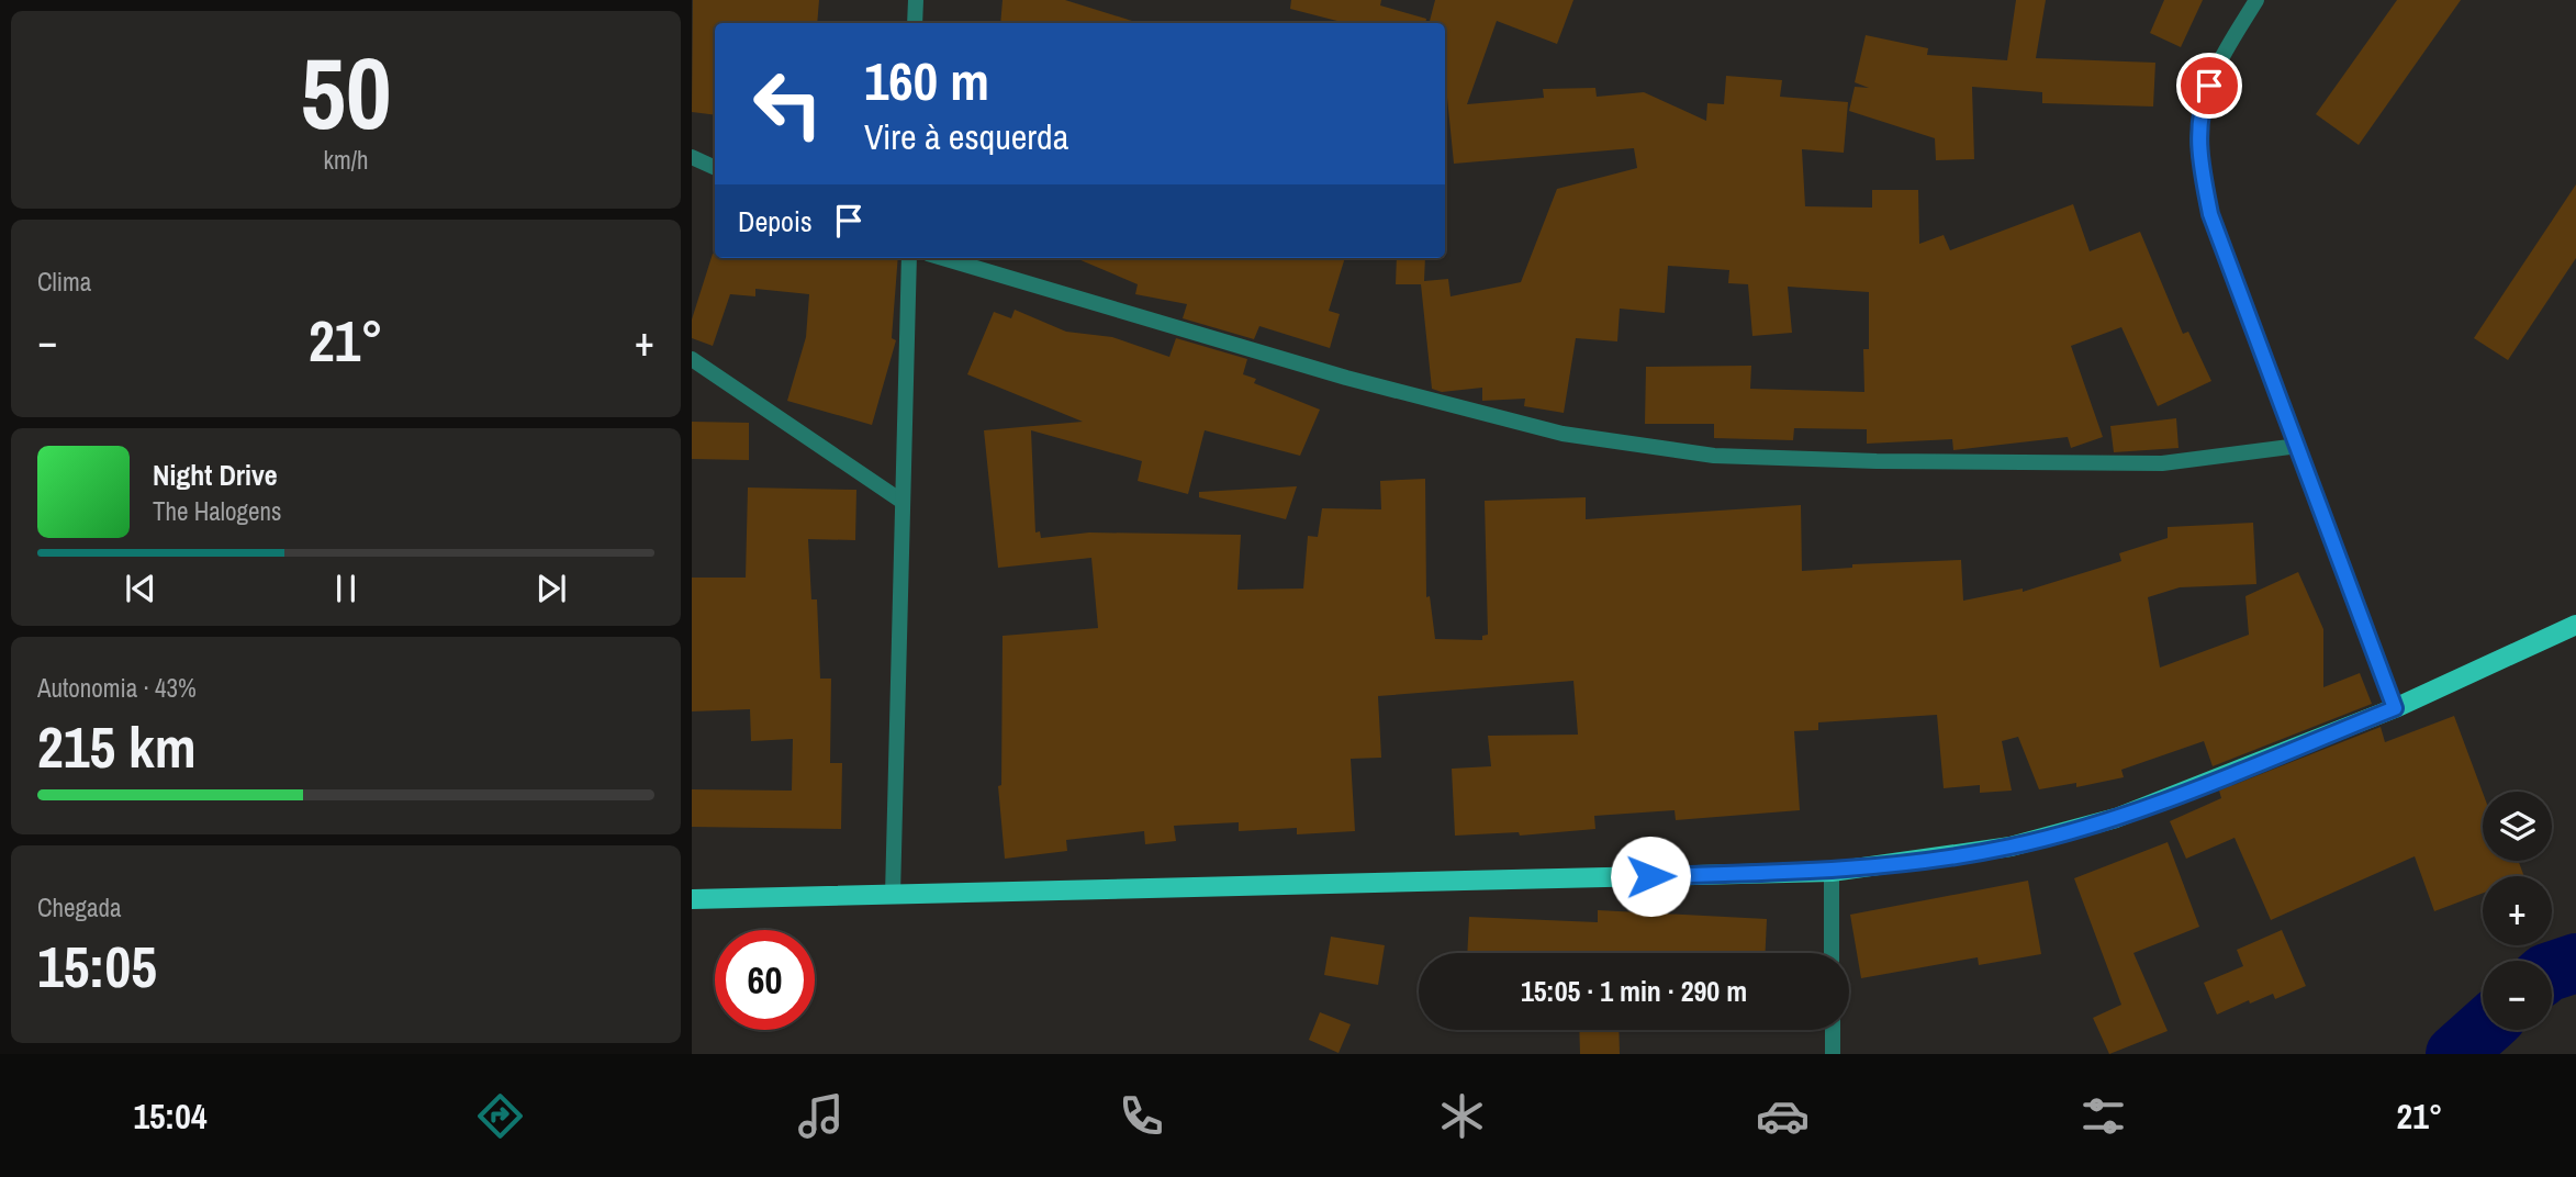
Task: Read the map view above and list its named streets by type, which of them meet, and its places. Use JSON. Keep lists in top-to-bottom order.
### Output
{
  "page": {
    "tile": [
      ["50", "km/h"],
      "Clima",
      ["Autonomia · 43%", "215 km"],
      ["Chegada", "15:05"]
    ],
    "turn": ["160 m", "Vire à esquerda"],
    "then": "Depois",
    "heat": ["−", "21°", "+"],
    "song": ["Night Drive", "The Halogens"],
    "map_buttons": ["+", "−"],
    "limit": "60",
    "trip": "15:05 · 1 min · 290 m",
    "tabs": ["15:04", "21°"]
  }
}
